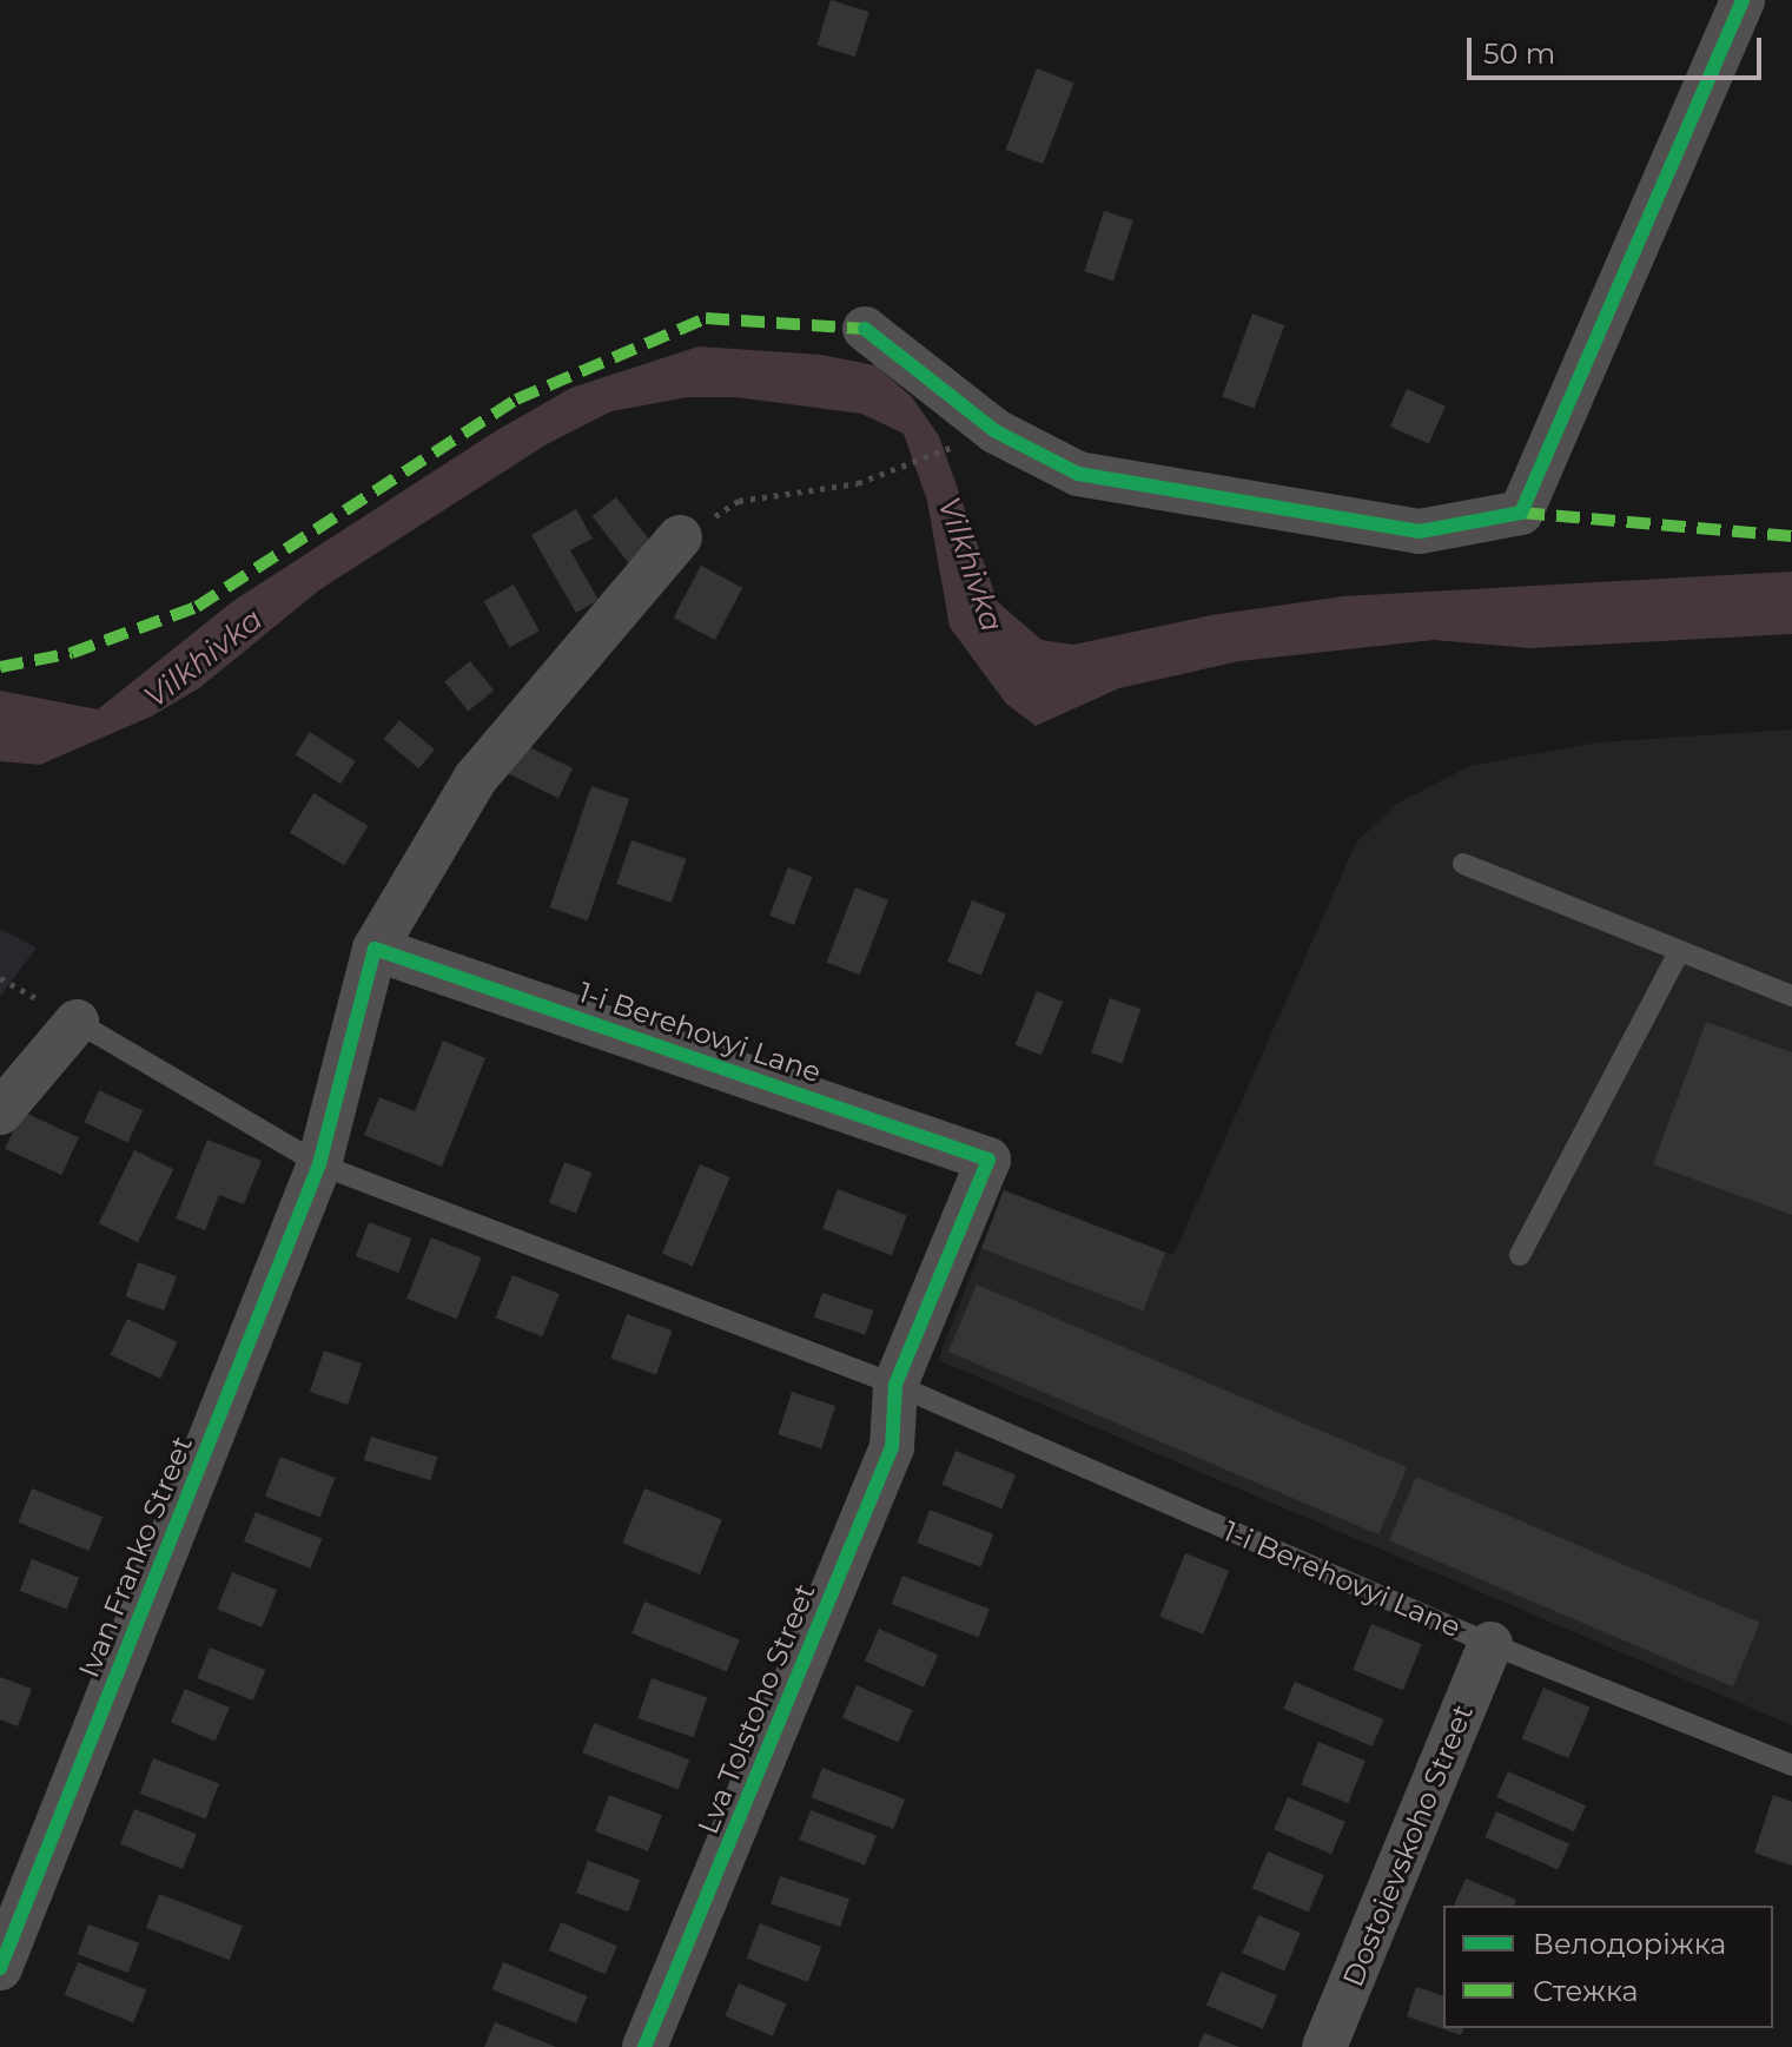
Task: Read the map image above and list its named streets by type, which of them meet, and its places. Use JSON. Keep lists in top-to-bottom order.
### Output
{
  "streets": {
    "street": [
      "1-i Berehovyi Lane",
      "Ivan Franko Street",
      "Lva Tolstoho Street",
      "Dostoievskoho Street"
    ]
  },
  "crossings": [
    ["1-i Berehovyi Lane", "Ivan Franko Street"],
    ["1-i Berehovyi Lane", "Lva Tolstoho Street"],
    ["1-i Berehovyi Lane", "Dostoievskoho Street"]
  ],
  "water": ["Vilkhivka"],
  "legend": ["Велодоріжка", "Стежка"],
  "scale_bar": "50 m"
}
